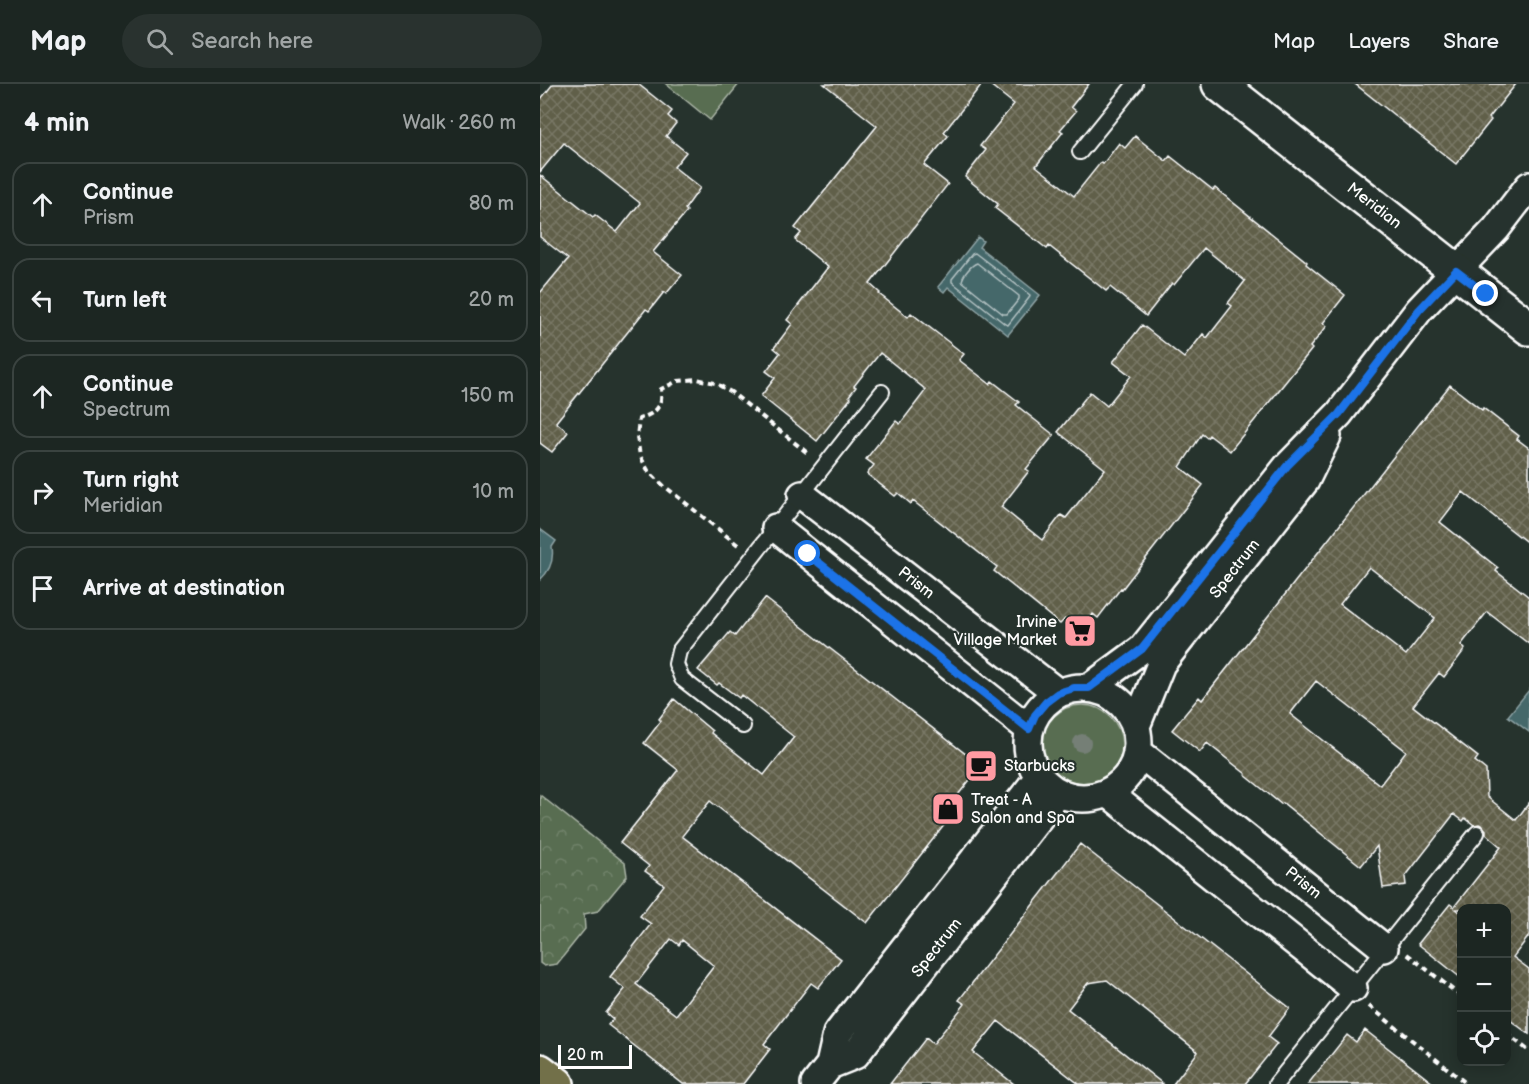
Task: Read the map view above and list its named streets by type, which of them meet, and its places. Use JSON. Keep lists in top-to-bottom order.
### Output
{
  "streets": {
    "street": ["Meridian", "Spectrum", "Prism"]
  },
  "crossings": [
    ["Meridian", "Spectrum"],
    ["Spectrum", "Prism"]
  ],
  "places": {
    "supermarket": ["Irvine Village Market"],
    "cafe": ["Starbucks"],
    "shop": ["Treat - A Salon and Spa"]
  },
  "scale_bar": "20 m",
  "page": {
    "header": "Map",
    "search": "Search here",
    "nav": ["Map", "Layers", "Share"],
    "heading": ["4 min", "Walk · 260 m"],
    "list": [
      ["Continue", "Prism", "80 m"],
      ["Turn left", "20 m"],
      ["Continue", "Spectrum", "150 m"],
      ["Turn right", "Meridian", "10 m"],
      "Arrive at destination"
    ],
    "map_buttons": ["+", "−"],
    "scale": "20 m"
  }
}
